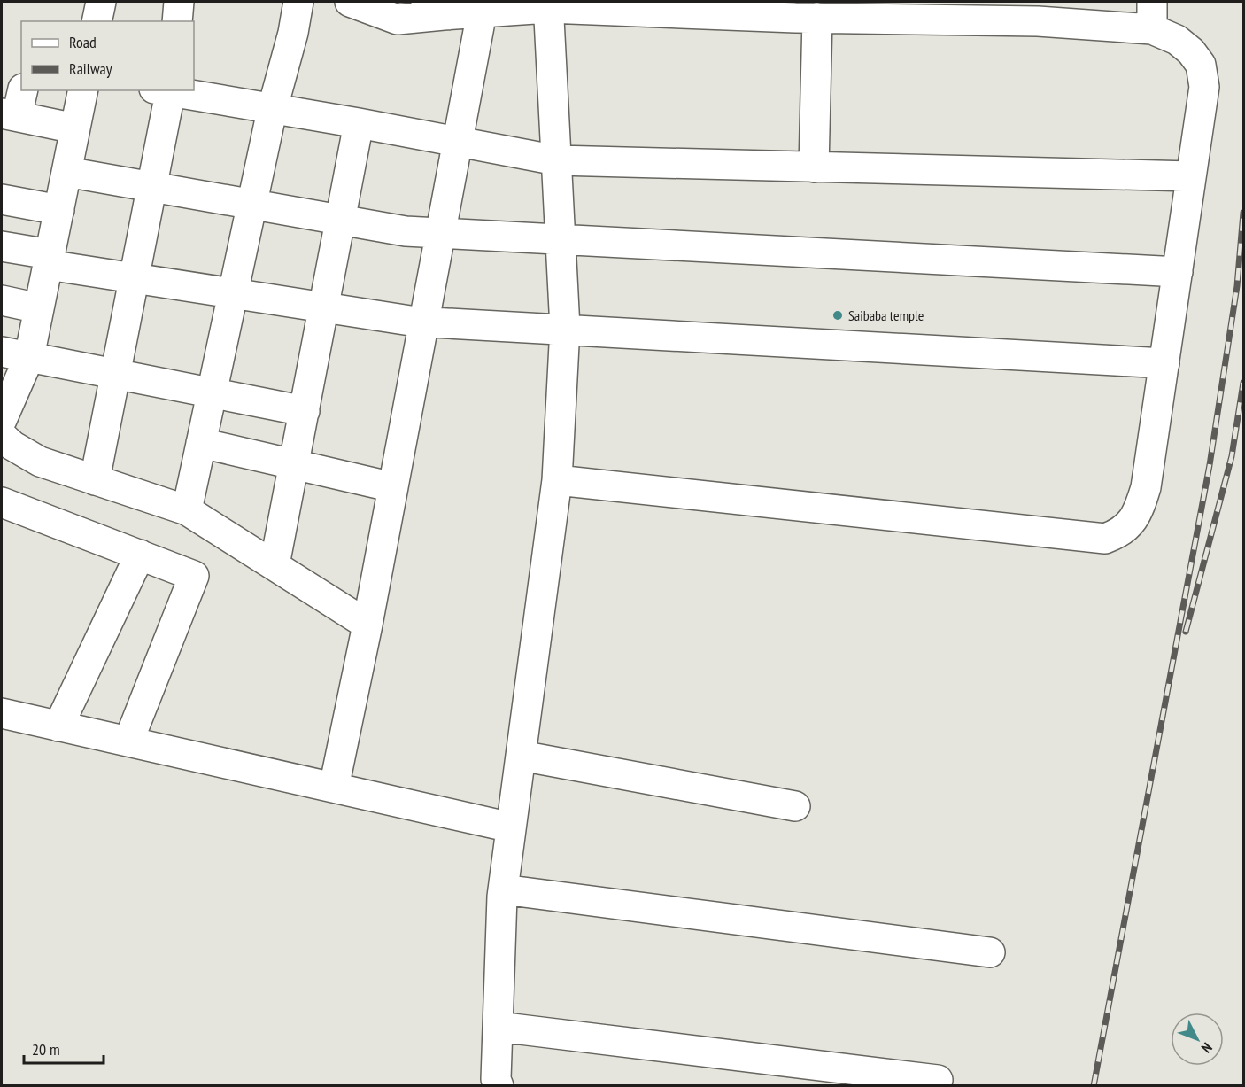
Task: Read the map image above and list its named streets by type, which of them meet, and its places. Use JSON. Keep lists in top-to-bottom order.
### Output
{
  "places": ["Saibaba temple"],
  "legend": ["Road", "Railway"],
  "scale_bar": "20 m",
  "north": "bottom right"
}
